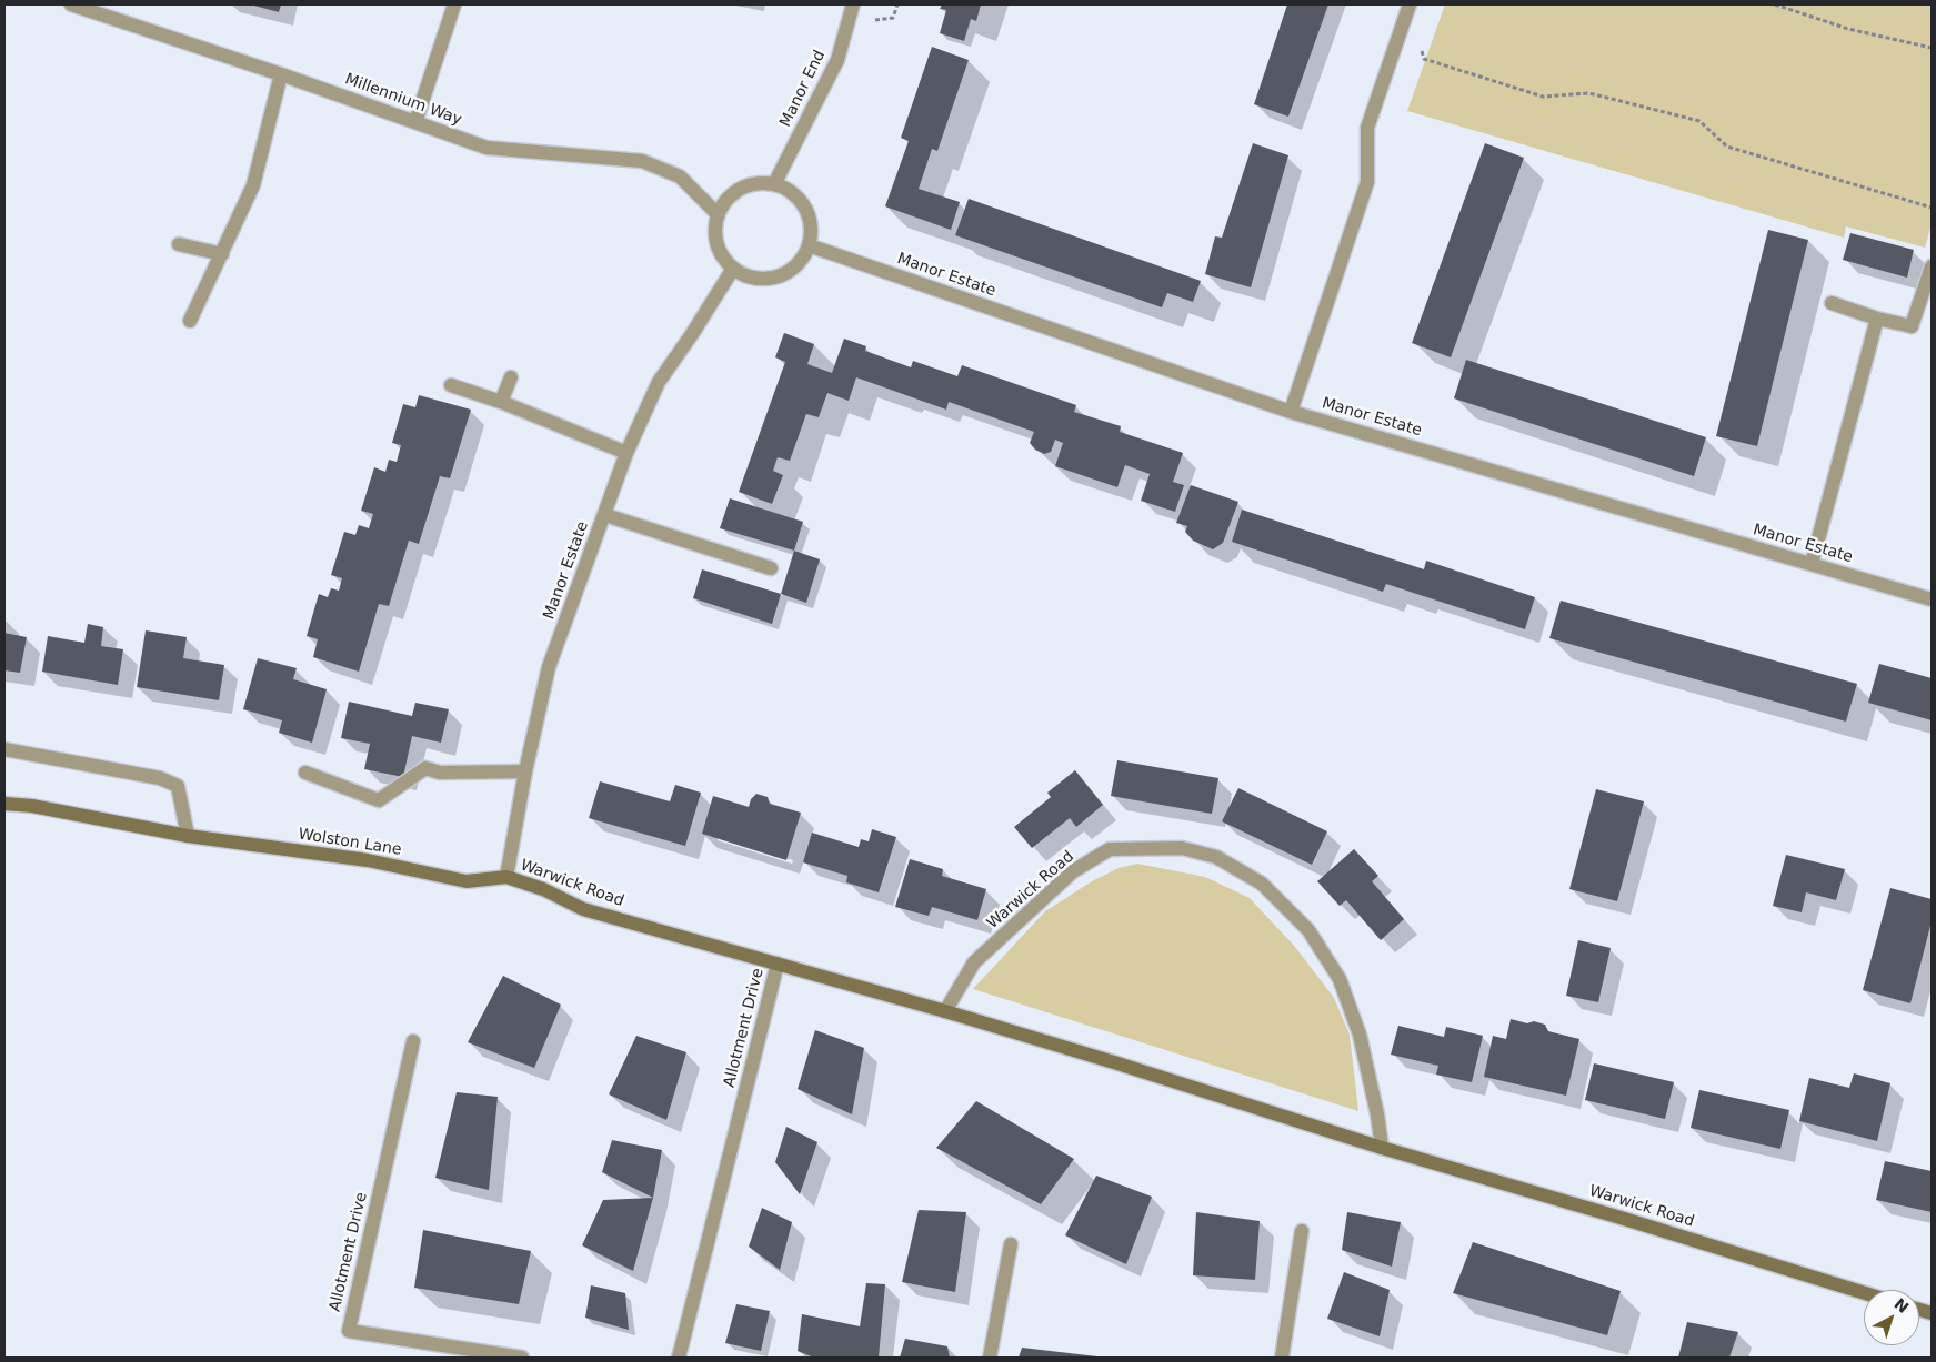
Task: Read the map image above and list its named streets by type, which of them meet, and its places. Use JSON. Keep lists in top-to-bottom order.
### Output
{
  "streets": {
    "street": [
      "Manor End",
      "Millennium Way",
      "Manor Estate",
      "Wolston Lane",
      "Warwick Road",
      "Allotment Drive"
    ]
  },
  "crossings": [
    ["Manor End", "Millennium Way"],
    ["Manor End", "Manor Estate"],
    ["Millennium Way", "Manor Estate"],
    ["Manor Estate", "Wolston Lane"],
    ["Manor Estate", "Warwick Road"],
    ["Wolston Lane", "Warwick Road"],
    ["Warwick Road", "Allotment Drive"]
  ],
  "north": "top right"
}
